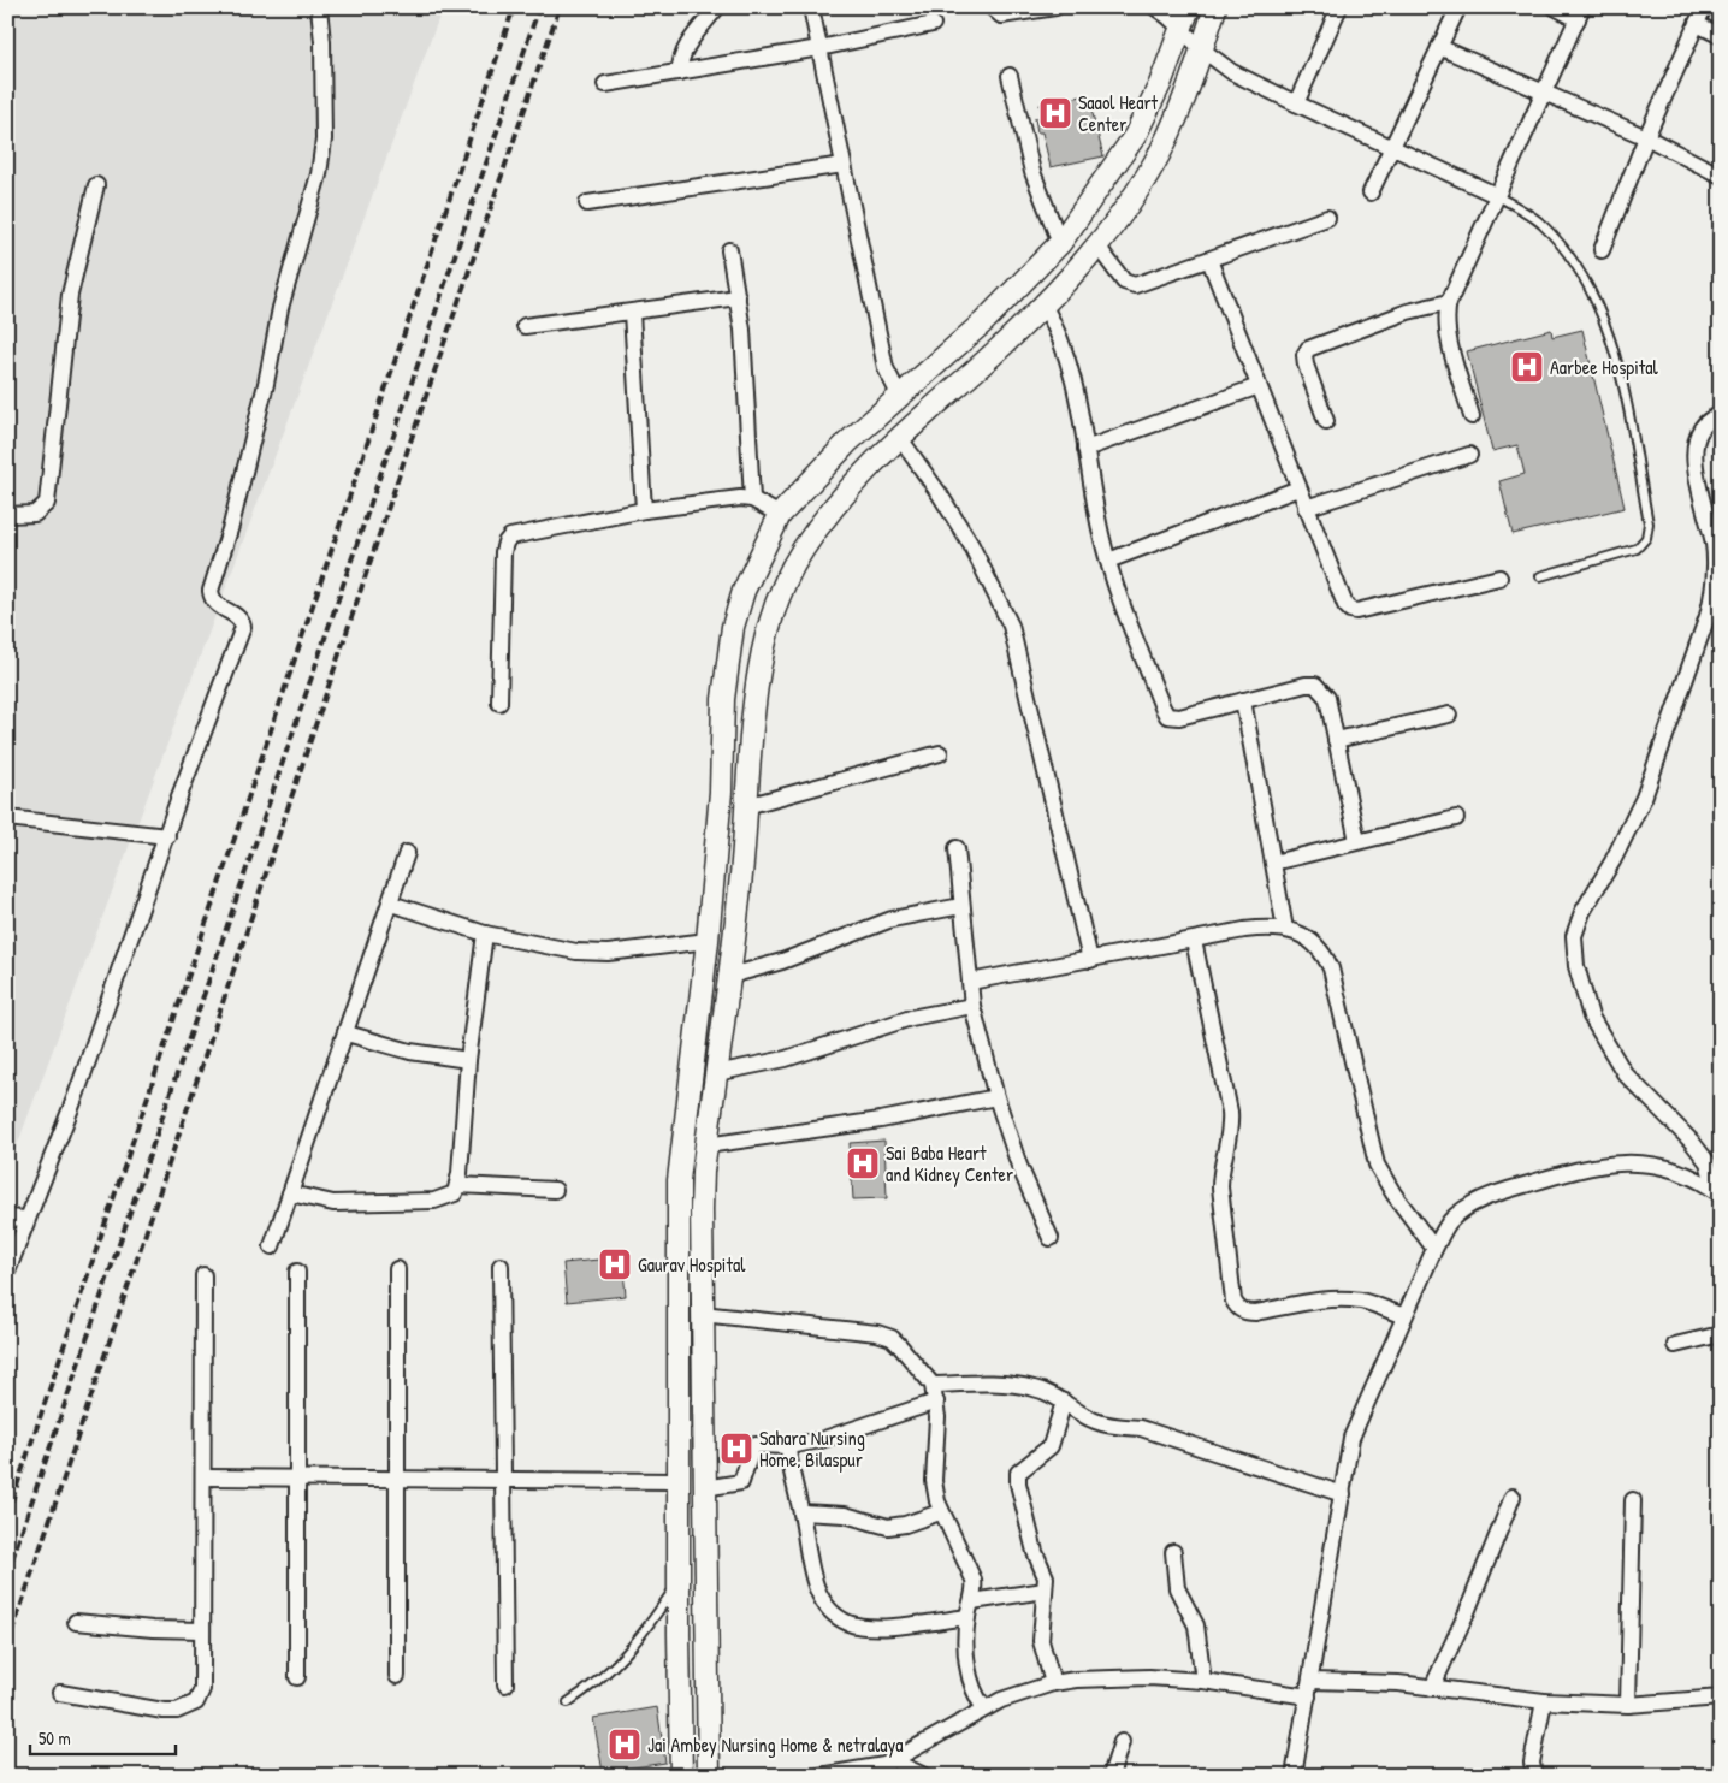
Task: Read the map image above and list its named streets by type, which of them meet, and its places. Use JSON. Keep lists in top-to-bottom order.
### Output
{
  "places": {
    "hospital": [
      "Saaol Heart Center",
      "Aarbee Hospital",
      "Sai Baba Heart and Kidney Center",
      "Gaurav Hospital",
      "Sahara Nursing Home, Bilaspur",
      "Jai Ambey Nursing Home & netralaya"
    ]
  },
  "scale_bar": "50 m"
}
